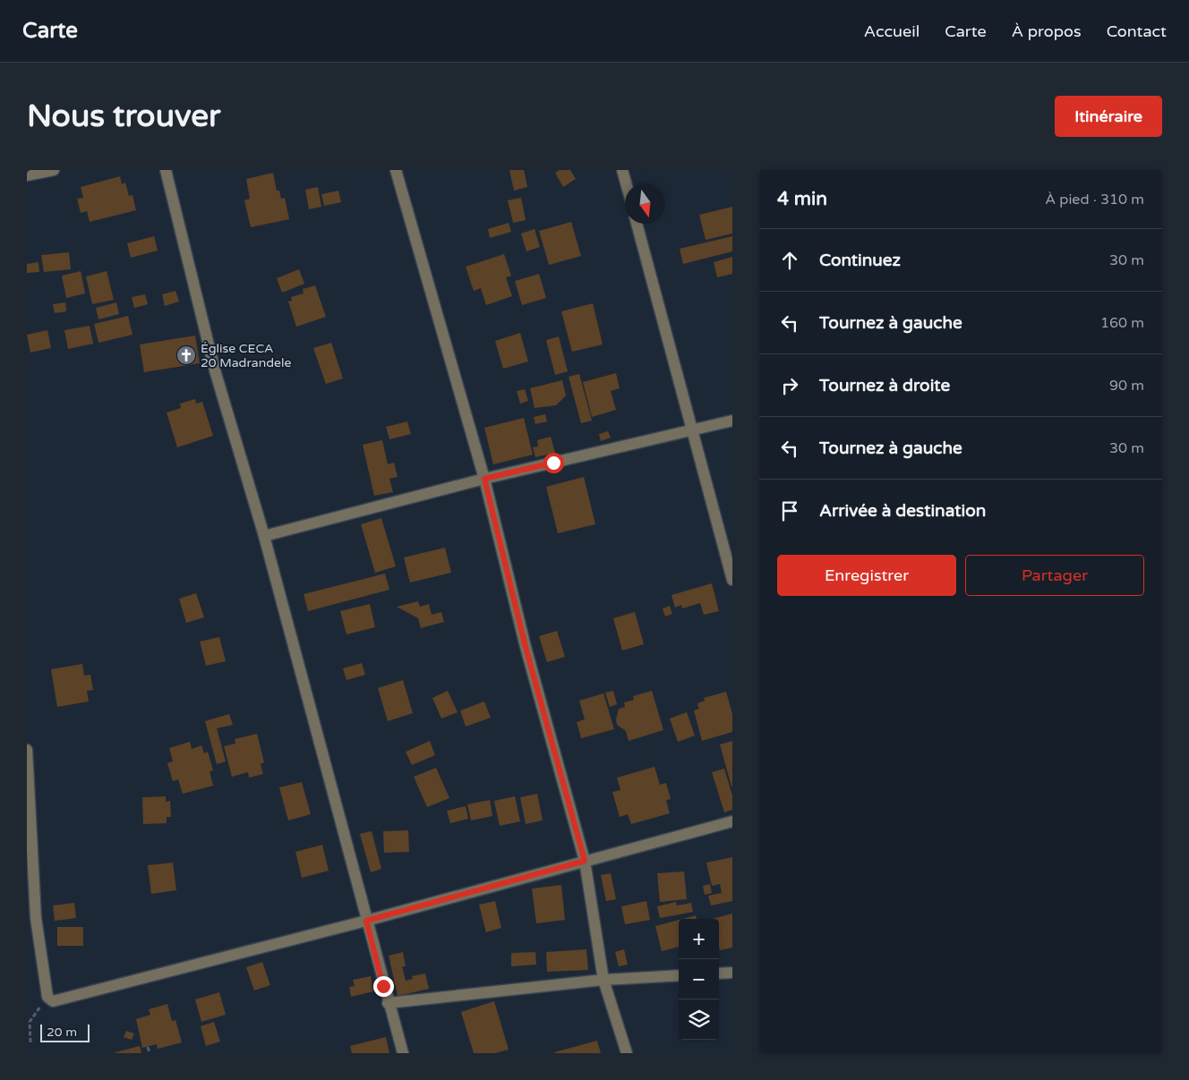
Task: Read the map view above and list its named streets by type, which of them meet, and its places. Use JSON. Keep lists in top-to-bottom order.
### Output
{
  "places": {
    "church": ["Église CECA 20 Madrandele"]
  },
  "scale_bar": "20 m",
  "north": "bottom",
  "page": {
    "header": "Carte",
    "nav": [
      "Accueil",
      "Carte",
      "À propos",
      "Contact"
    ],
    "buttons": [
      "Itinéraire",
      ["Enregistrer", "Partager"]
    ],
    "title": "Nous trouver",
    "heading": ["4 min", "À pied · 310 m"],
    "list": [
      ["Continuez", "30 m"],
      ["Tournez à gauche", "160 m"],
      ["Tournez à droite", "90 m"],
      ["Tournez à gauche", "30 m"],
      "Arrivée à destination"
    ],
    "map_buttons": ["+", "−"],
    "scale": "20 m"
  }
}
